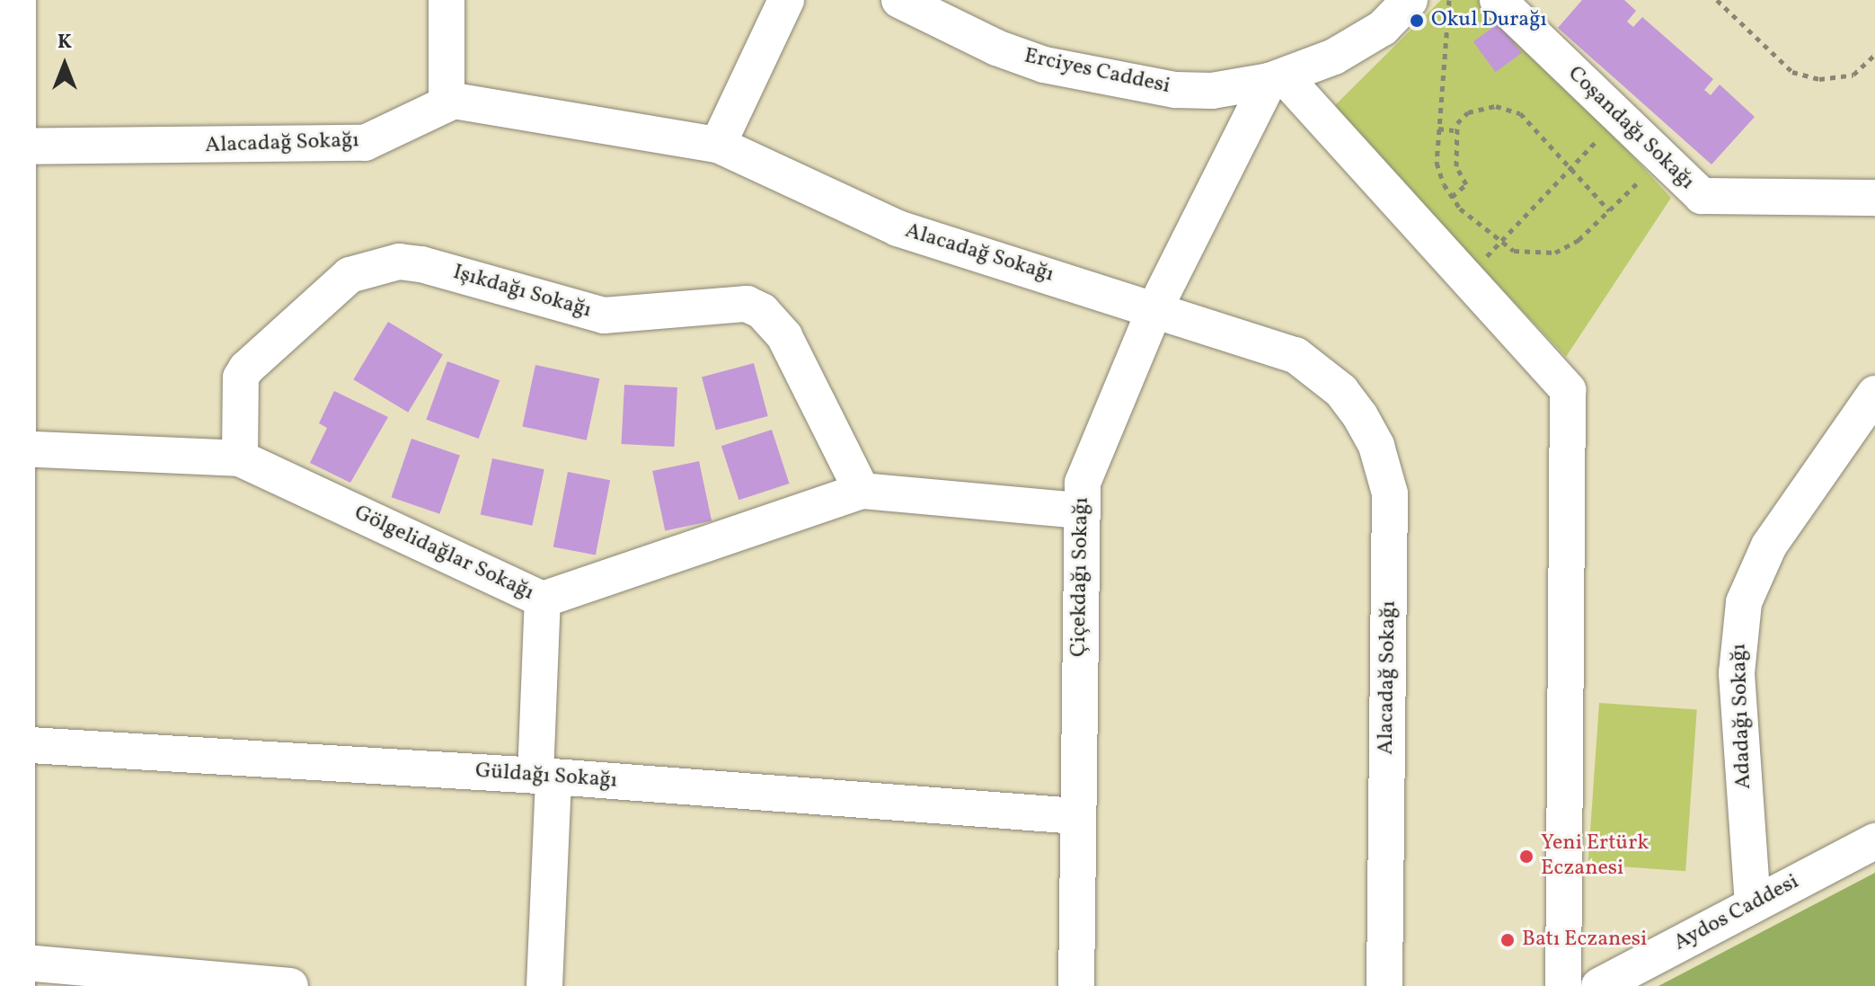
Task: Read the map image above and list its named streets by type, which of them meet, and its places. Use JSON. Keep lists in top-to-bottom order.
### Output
{
  "streets": {
    "street": [
      "Erciyes Caddesi",
      "Coşandağı Sokağı",
      "Alacadağ Sokağı",
      "Işıkdağı Sokağı",
      "Gölgelidağlar Sokağı",
      "Çiçekdağı Sokağı",
      "Adadağı Sokağı",
      "Güldağı Sokağı",
      "Aydos Caddesi"
    ]
  },
  "crossings": [
    ["Erciyes Caddesi", "Çiçekdağı Sokağı"],
    ["Alacadağ Sokağı", "Çiçekdağı Sokağı"],
    ["Işıkdağı Sokağı", "Gölgelidağlar Sokağı"],
    ["Gölgelidağlar Sokağı", "Çiçekdağı Sokağı"],
    ["Çiçekdağı Sokağı", "Güldağı Sokağı"],
    ["Adadağı Sokağı", "Aydos Caddesi"]
  ],
  "places": ["Okul Durağı", "Yeni Ertürk Eczanesi", "Batı Eczanesi"],
  "north": "top"
}
